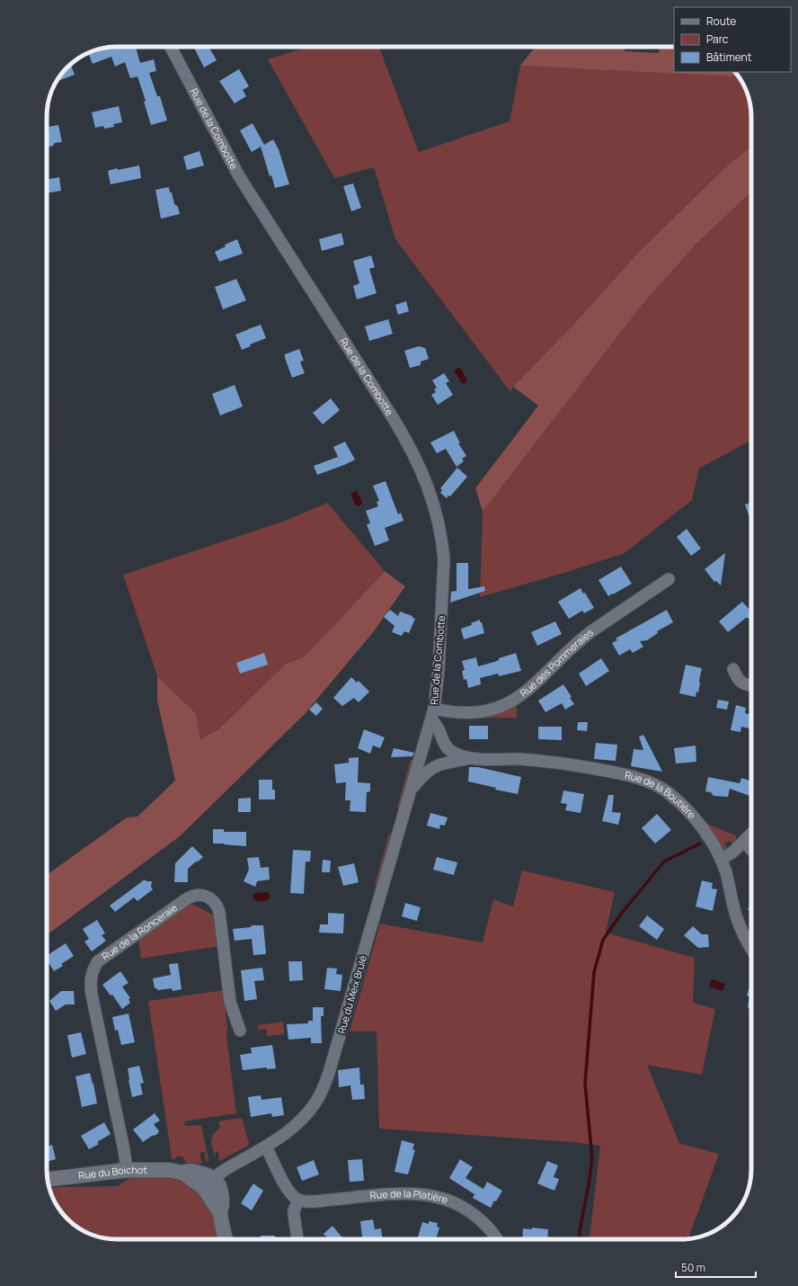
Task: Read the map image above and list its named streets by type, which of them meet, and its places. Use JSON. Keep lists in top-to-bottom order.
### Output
{
  "streets": {
    "street": [
      "Rue de la Combotte",
      "Rue des Pommeraies",
      "Rue de la Boutière",
      "Rue de la Ronceraie",
      "Rue du Meix Brulé",
      "Rue du Boichot",
      "Rue de la Platière"
    ]
  },
  "crossings": [
    ["Rue de la Combotte", "Rue des Pommeraies"],
    ["Rue de la Combotte", "Rue de la Boutière"],
    ["Rue de la Combotte", "Rue du Meix Brulé"],
    ["Rue de la Boutière", "Rue du Meix Brulé"],
    ["Rue de la Ronceraie", "Rue du Boichot"],
    ["Rue du Meix Brulé", "Rue du Boichot"]
  ],
  "legend": ["Route", "Parc", "Bâtiment"],
  "scale_bar": "50 m"
}
